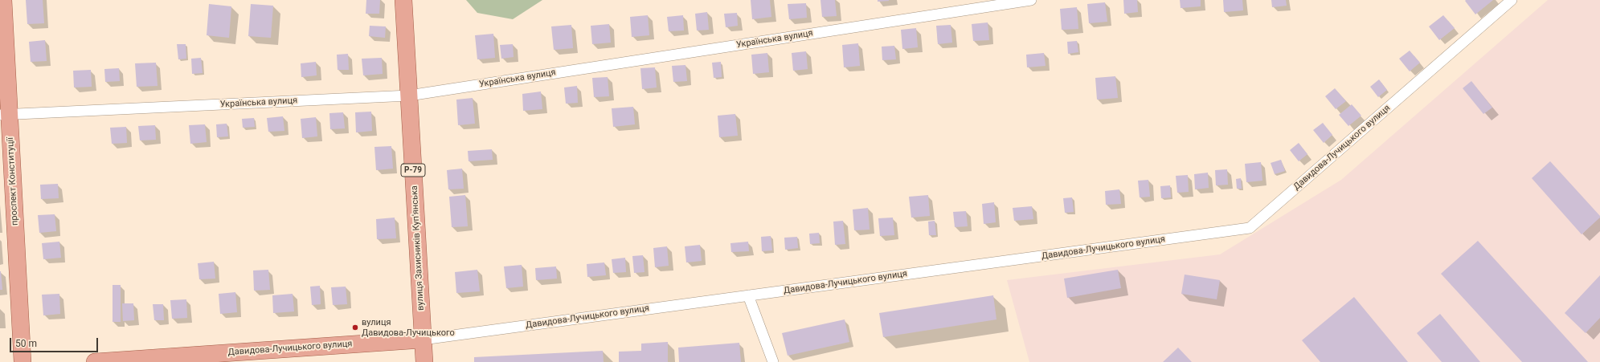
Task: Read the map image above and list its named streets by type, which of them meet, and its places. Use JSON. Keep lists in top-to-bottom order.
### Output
{
  "streets": {
    "main road": [
      "Давидова-Лучицького вулиця",
      "Р-79",
      "проспект Конституції",
      "вулиця Захисників Куп'янська"
    ],
    "street": ["Українська вулиця"]
  },
  "crossings": [
    ["Українська вулиця", "проспект Конституції"],
    ["Українська вулиця", "вулиця Захисників Куп'янська"],
    ["Давидова-Лучицького вулиця", "вулиця Захисників Куп'янська"]
  ],
  "places": ["вулиця Давидова-Лучицького"],
  "scale_bar": "50 m"
}
